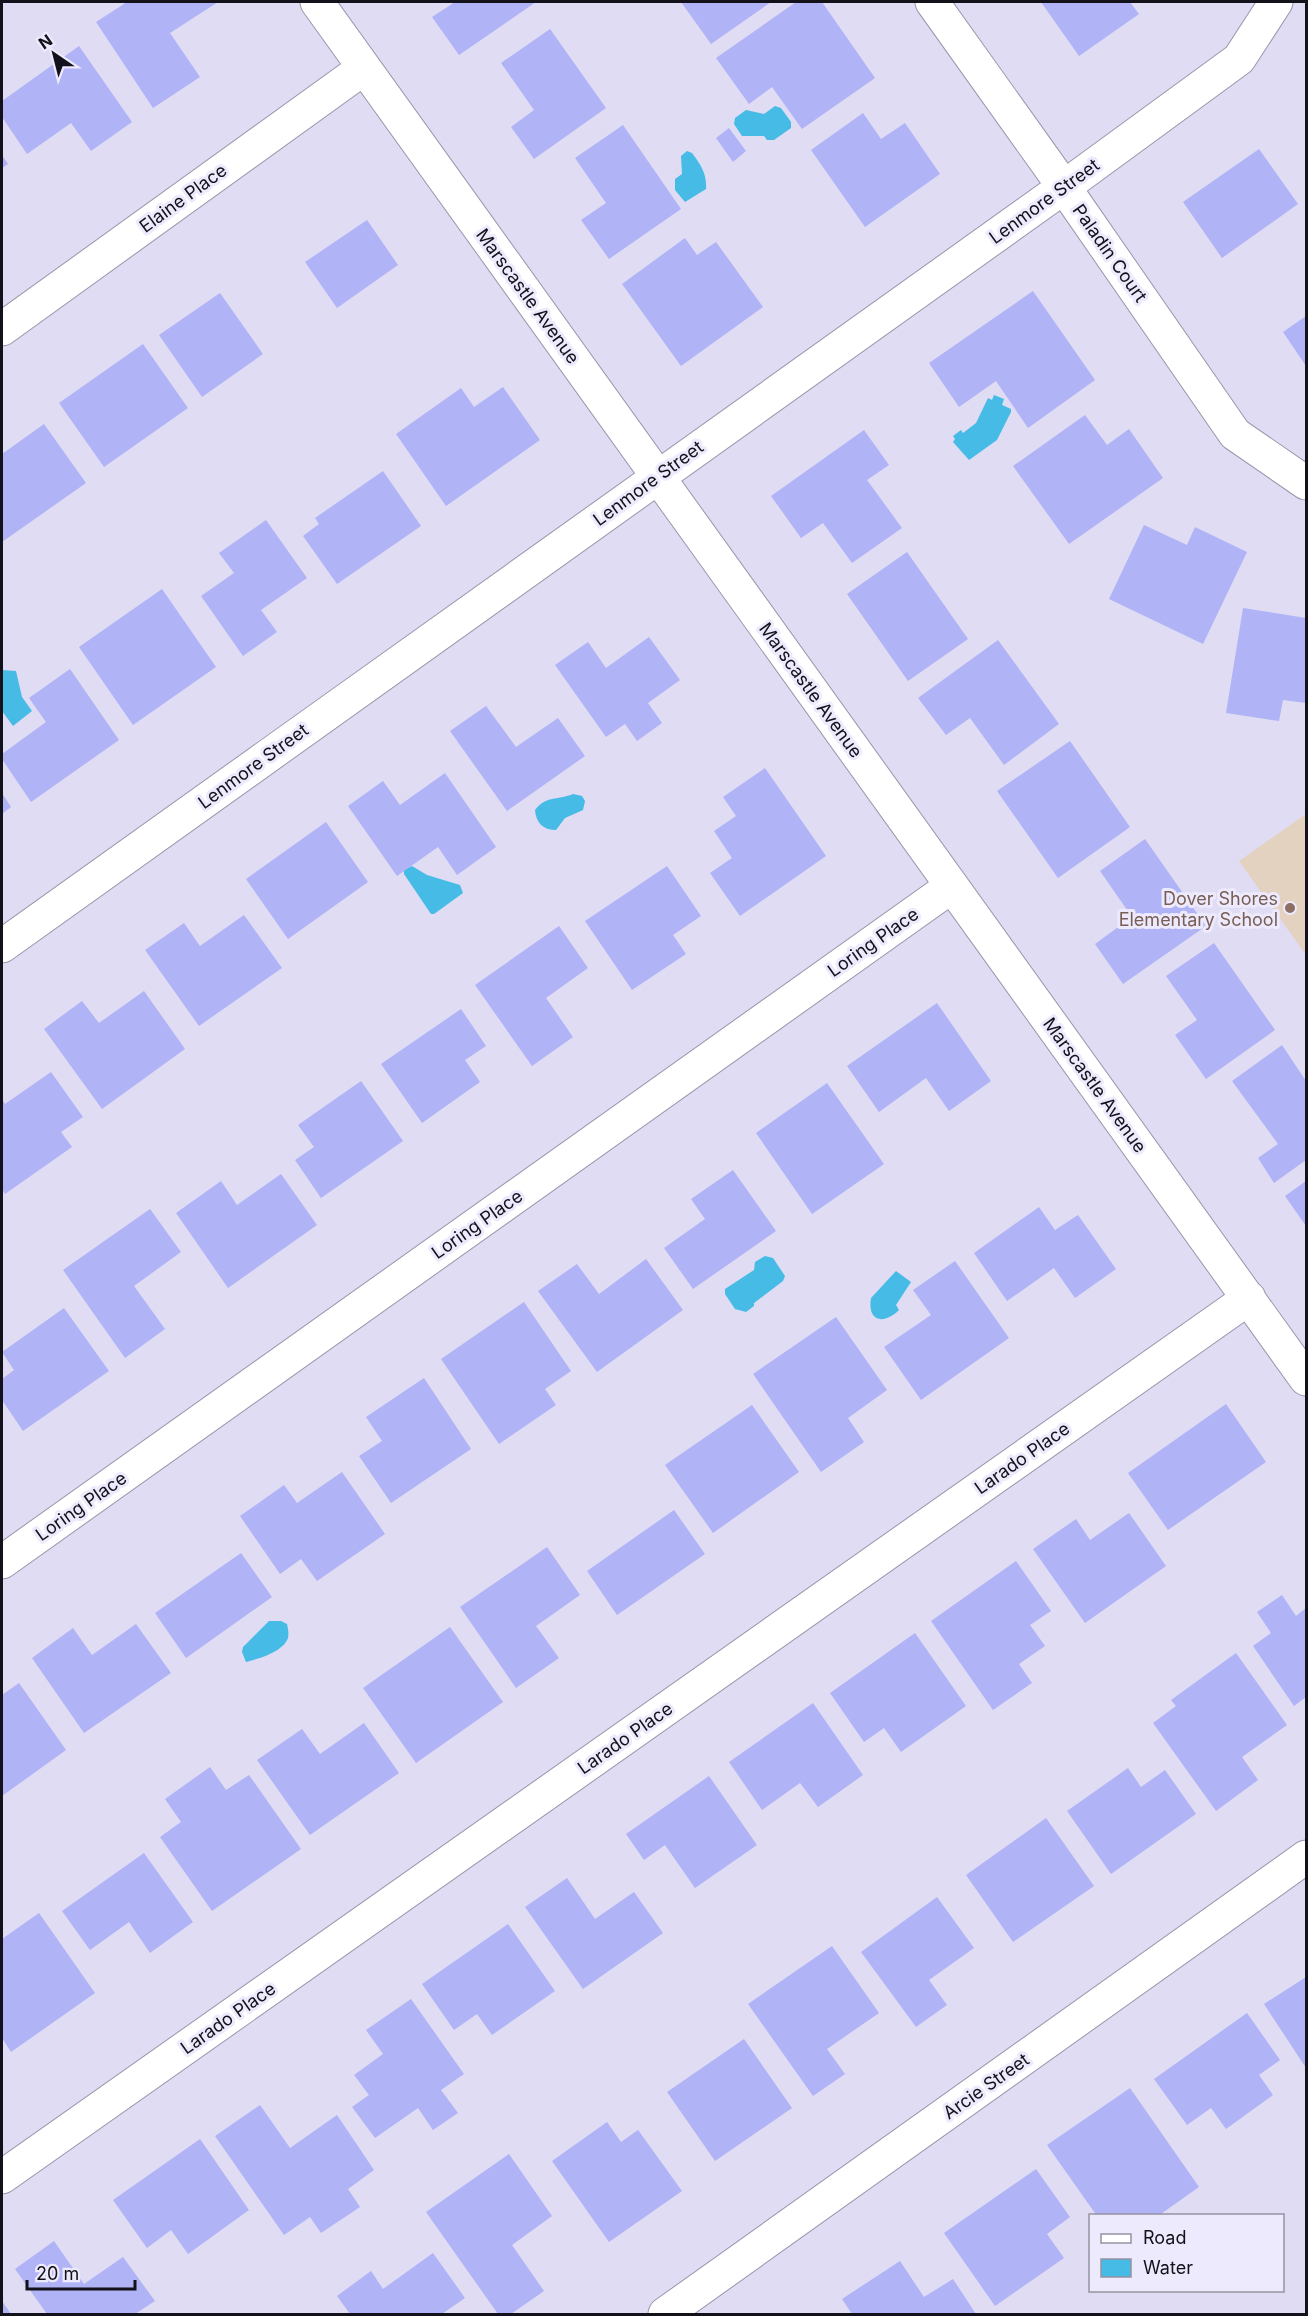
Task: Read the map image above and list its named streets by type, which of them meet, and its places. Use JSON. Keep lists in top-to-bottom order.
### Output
{
  "streets": {
    "street": [
      "Elaine Place",
      "Lenmore Street",
      "Paladin Court",
      "Marscastle Avenue",
      "Loring Place",
      "Larado Place",
      "Arcie Street"
    ]
  },
  "crossings": [
    ["Elaine Place", "Marscastle Avenue"],
    ["Lenmore Street", "Paladin Court"],
    ["Lenmore Street", "Marscastle Avenue"],
    ["Marscastle Avenue", "Loring Place"],
    ["Marscastle Avenue", "Larado Place"]
  ],
  "places": ["Dover Shores Elementary School"],
  "legend": ["Road", "Water"],
  "scale_bar": "20 m",
  "north": "top left"
}
